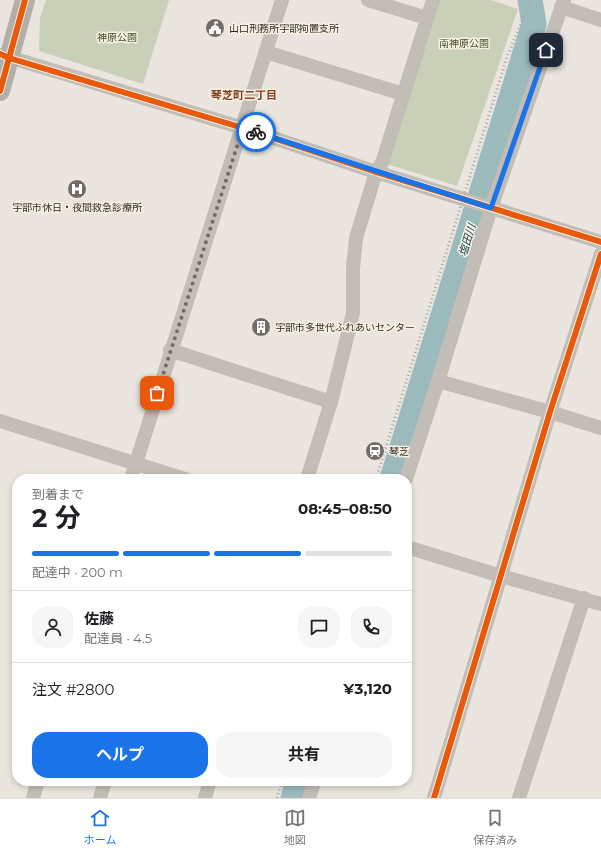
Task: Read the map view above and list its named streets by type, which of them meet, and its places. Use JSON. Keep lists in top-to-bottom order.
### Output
{
  "districts": ["琴芝町二丁目"],
  "water": ["塩田川"],
  "parks": ["神原公園", "南神原公園"],
  "places": {
    "public building": ["山口刑務所宇部拘置支所"],
    "hospital": ["宇部市休日・夜間救急診療所"],
    "building": ["宇部市多世代ふれあいセンター"],
    "station": ["琴芝"]
  },
  "page": {
    "heading": ["2 分", "到着まで", "08:45–08:50"],
    "panel": [
      "佐藤",
      "配達員 · 4.5",
      "注文 #2800",
      "¥3,120"
    ],
    "bar": "配達中 · 200 m",
    "buttons": ["ヘルプ", "共有"],
    "tabs": ["ホーム", "地図", "保存済み"]
  }
}
